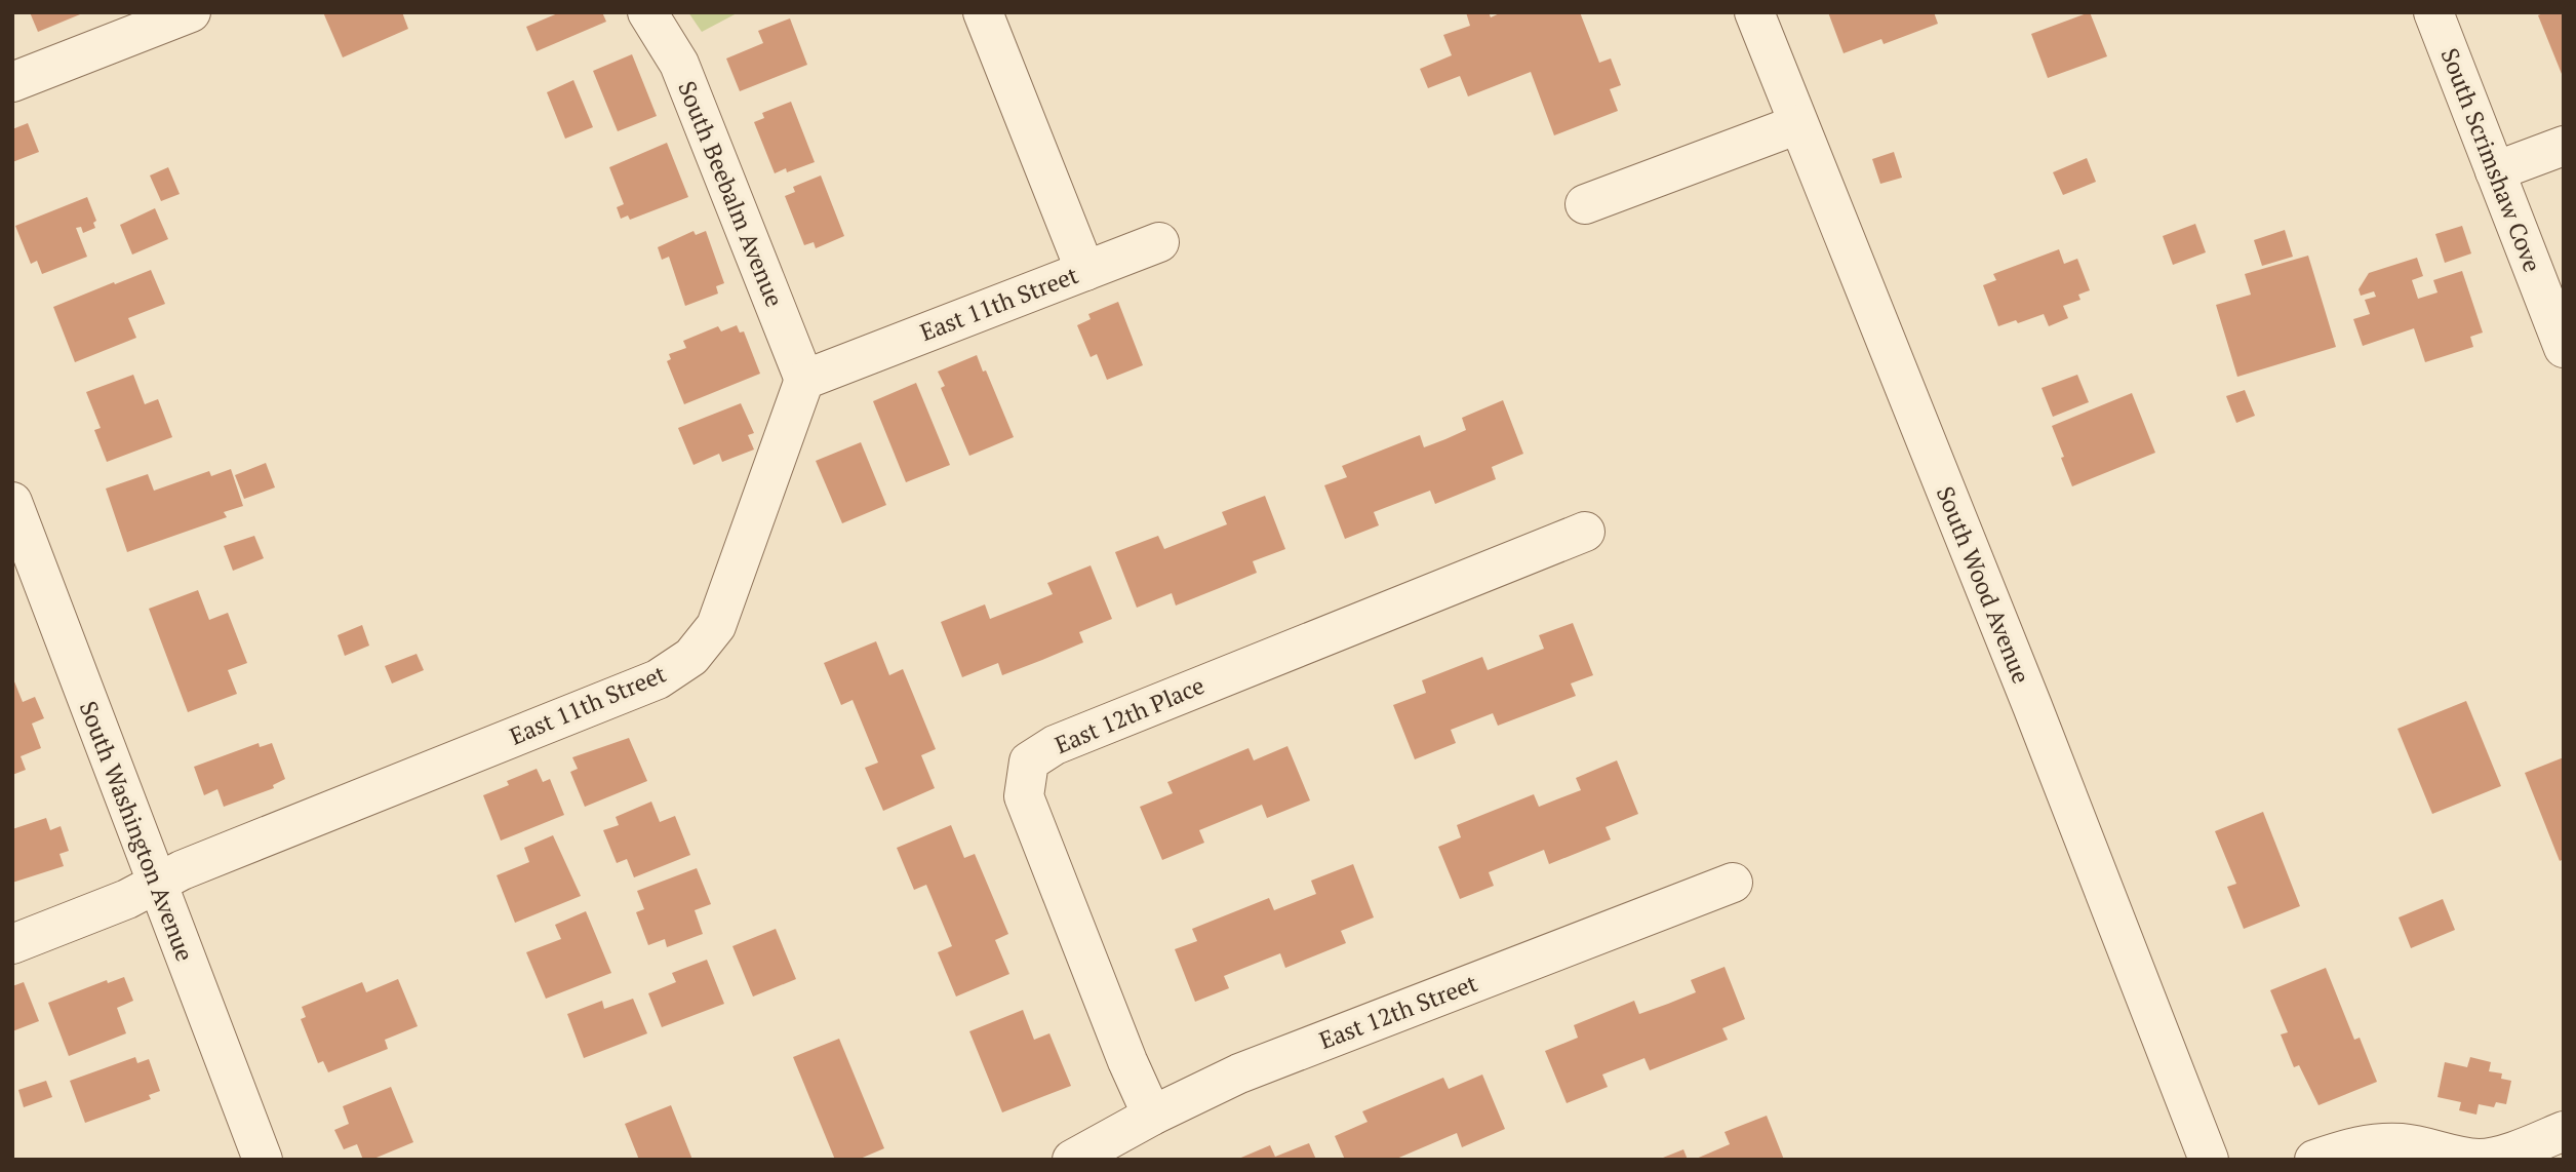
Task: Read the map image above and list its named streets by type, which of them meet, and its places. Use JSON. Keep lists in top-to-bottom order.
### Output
{
  "streets": {
    "street": [
      "South Scrimshaw Cove",
      "South Beebalm Avenue",
      "East 11th Street",
      "South Wood Avenue",
      "East 12th Place",
      "South Washington Avenue",
      "East 12th Street"
    ]
  },
  "crossings": [
    ["South Beebalm Avenue", "East 11th Street"],
    ["East 11th Street", "South Washington Avenue"],
    ["East 12th Place", "East 12th Street"]
  ]
}
